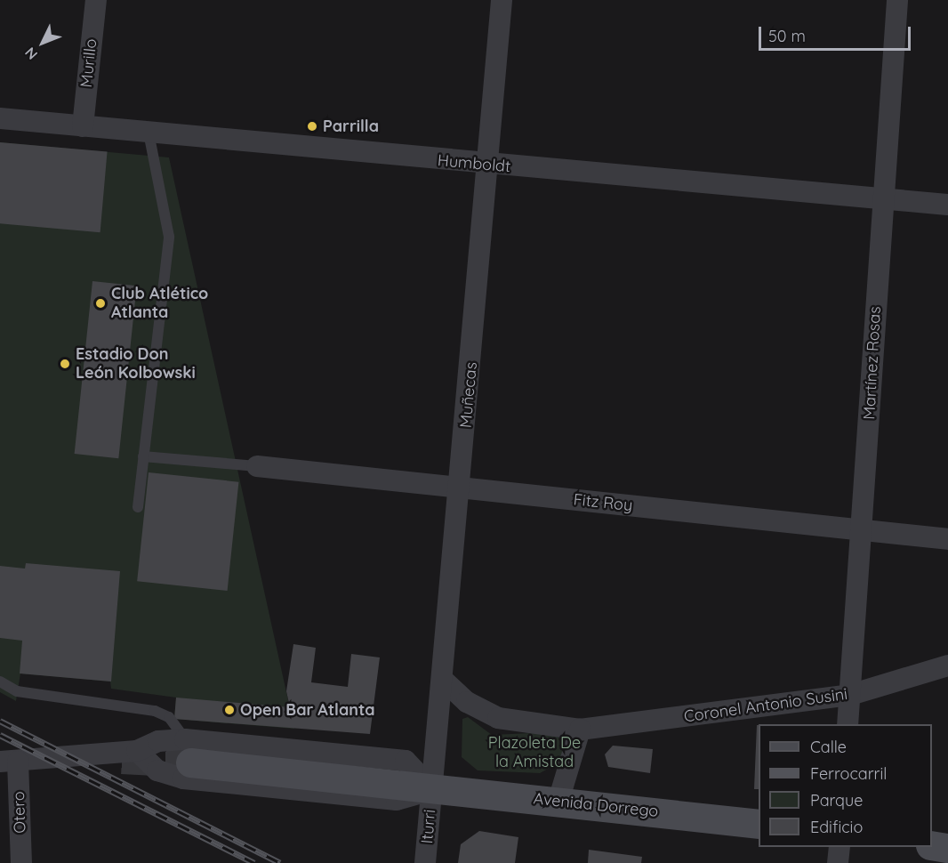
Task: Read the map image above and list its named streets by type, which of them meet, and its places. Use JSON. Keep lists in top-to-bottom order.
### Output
{
  "streets": {
    "main road": ["Avenida Dorrego"],
    "street": [
      "Murillo",
      "Humboldt",
      "Martínez Rosas",
      "Muñecas",
      "Fitz Roy",
      "Coronel Antonio Susini",
      "Otero",
      "Iturri"
    ]
  },
  "crossings": [
    ["Murillo", "Humboldt"],
    ["Humboldt", "Martínez Rosas"],
    ["Humboldt", "Muñecas"],
    ["Martínez Rosas", "Fitz Roy"],
    ["Martínez Rosas", "Coronel Antonio Susini"],
    ["Muñecas", "Fitz Roy"],
    ["Muñecas", "Coronel Antonio Susini"],
    ["Muñecas", "Avenida Dorrego"],
    ["Muñecas", "Iturri"],
    ["Avenida Dorrego", "Otero"],
    ["Avenida Dorrego", "Iturri"]
  ],
  "parks": ["Plazoleta De la Amistad"],
  "places": [
    "Parrilla",
    "Club Atlético Atlanta",
    "Estadio Don León Kolbowski",
    "Open Bar Atlanta"
  ],
  "legend": [
    "Calle",
    "Ferrocarril",
    "Parque",
    "Edificio"
  ],
  "scale_bar": "50 m",
  "north": "bottom left"
}
